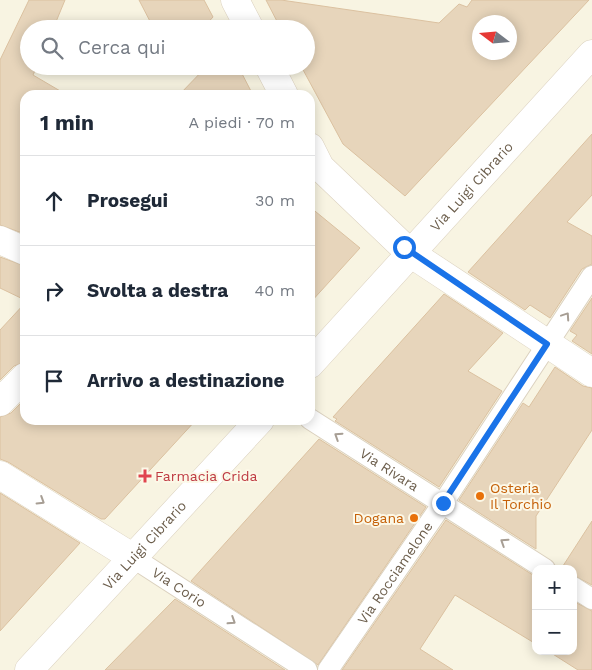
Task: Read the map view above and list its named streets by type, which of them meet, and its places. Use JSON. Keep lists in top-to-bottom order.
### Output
{
  "streets": {
    "street": [
      "Via Luigi Cibrario",
      "Via Rivara",
      "Via Rocciamelone",
      "Via Corio"
    ]
  },
  "crossings": [
    ["Via Luigi Cibrario", "Via Corio"],
    ["Via Rivara", "Via Rocciamelone"]
  ],
  "one_way": ["Via Rivara", "Via Corio"],
  "places": {
    "health": ["Farmacia Crida"],
    "other": ["Osteria Il Torchio", "Dogana"]
  },
  "north": "left",
  "page": {
    "search": "Cerca qui",
    "heading": ["1 min", "A piedi · 70 m"],
    "list": [
      ["Prosegui", "30 m"],
      ["Svolta a destra", "40 m"],
      "Arrivo a destinazione"
    ],
    "map_buttons": ["+", "−"]
  }
}
